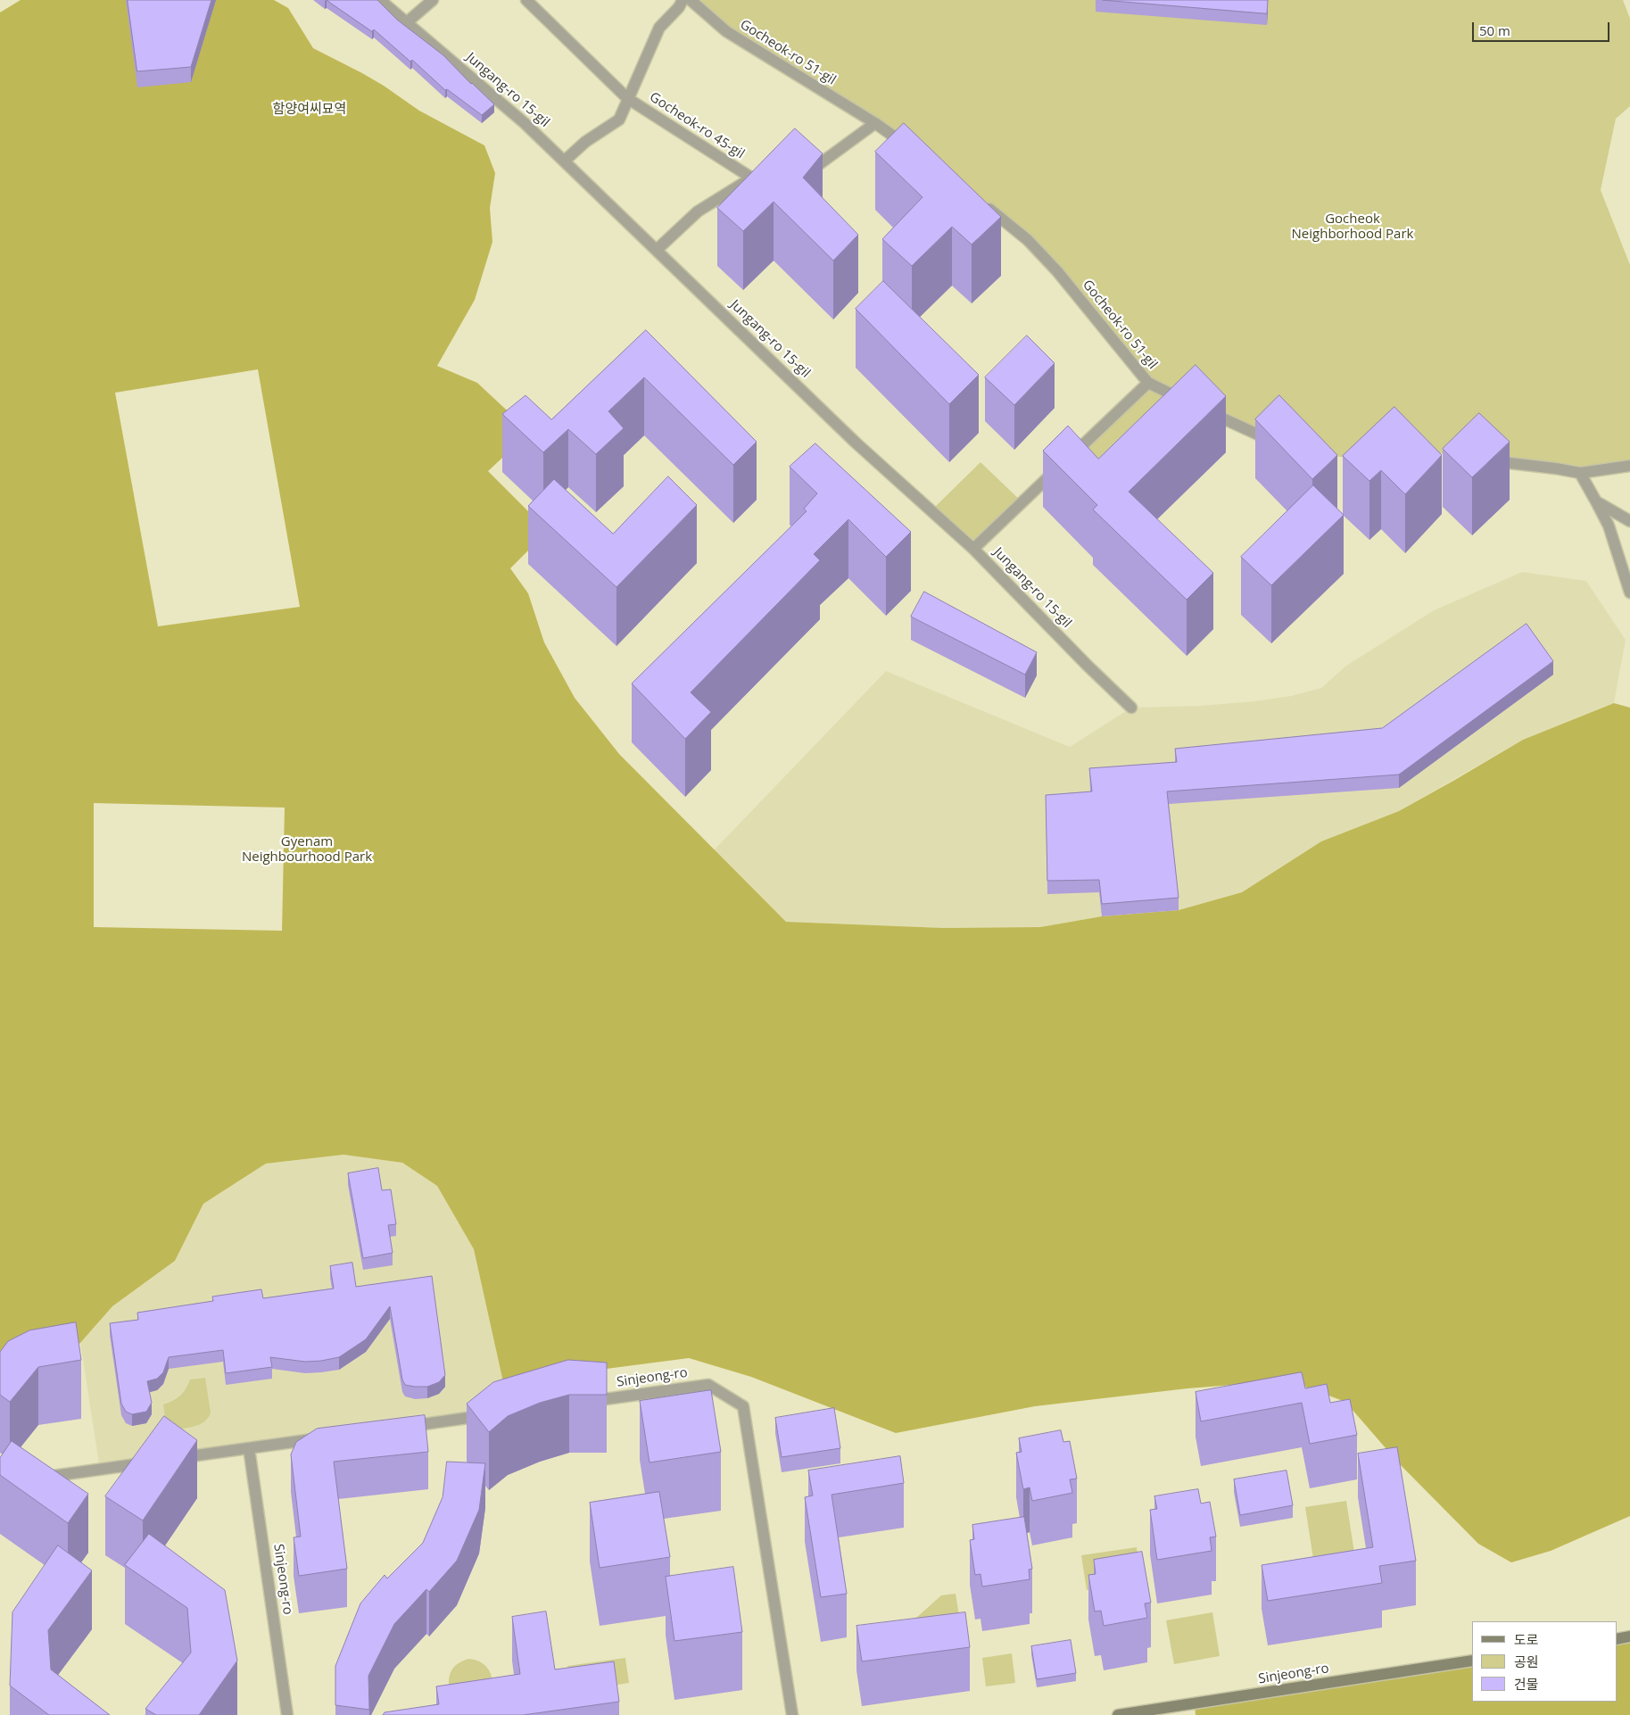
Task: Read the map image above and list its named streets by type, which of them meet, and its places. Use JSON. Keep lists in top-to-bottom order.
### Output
{
  "streets": {
    "main road": ["Sinjeong-ro"],
    "street": ["Gocheok-ro 51-gil", "Jungang-ro 15-gil", "Gocheok-ro 45-gil"]
  },
  "crossings": [
    ["Jungang-ro 15-gil", "Gocheok-ro 45-gil"]
  ],
  "parks": ["함양여씨묘역", "Gocheok Neighborhood Park", "Gyenam Neighbourhood Park"],
  "legend": ["도로", "공원", "건물"],
  "scale_bar": "50 m"
}
